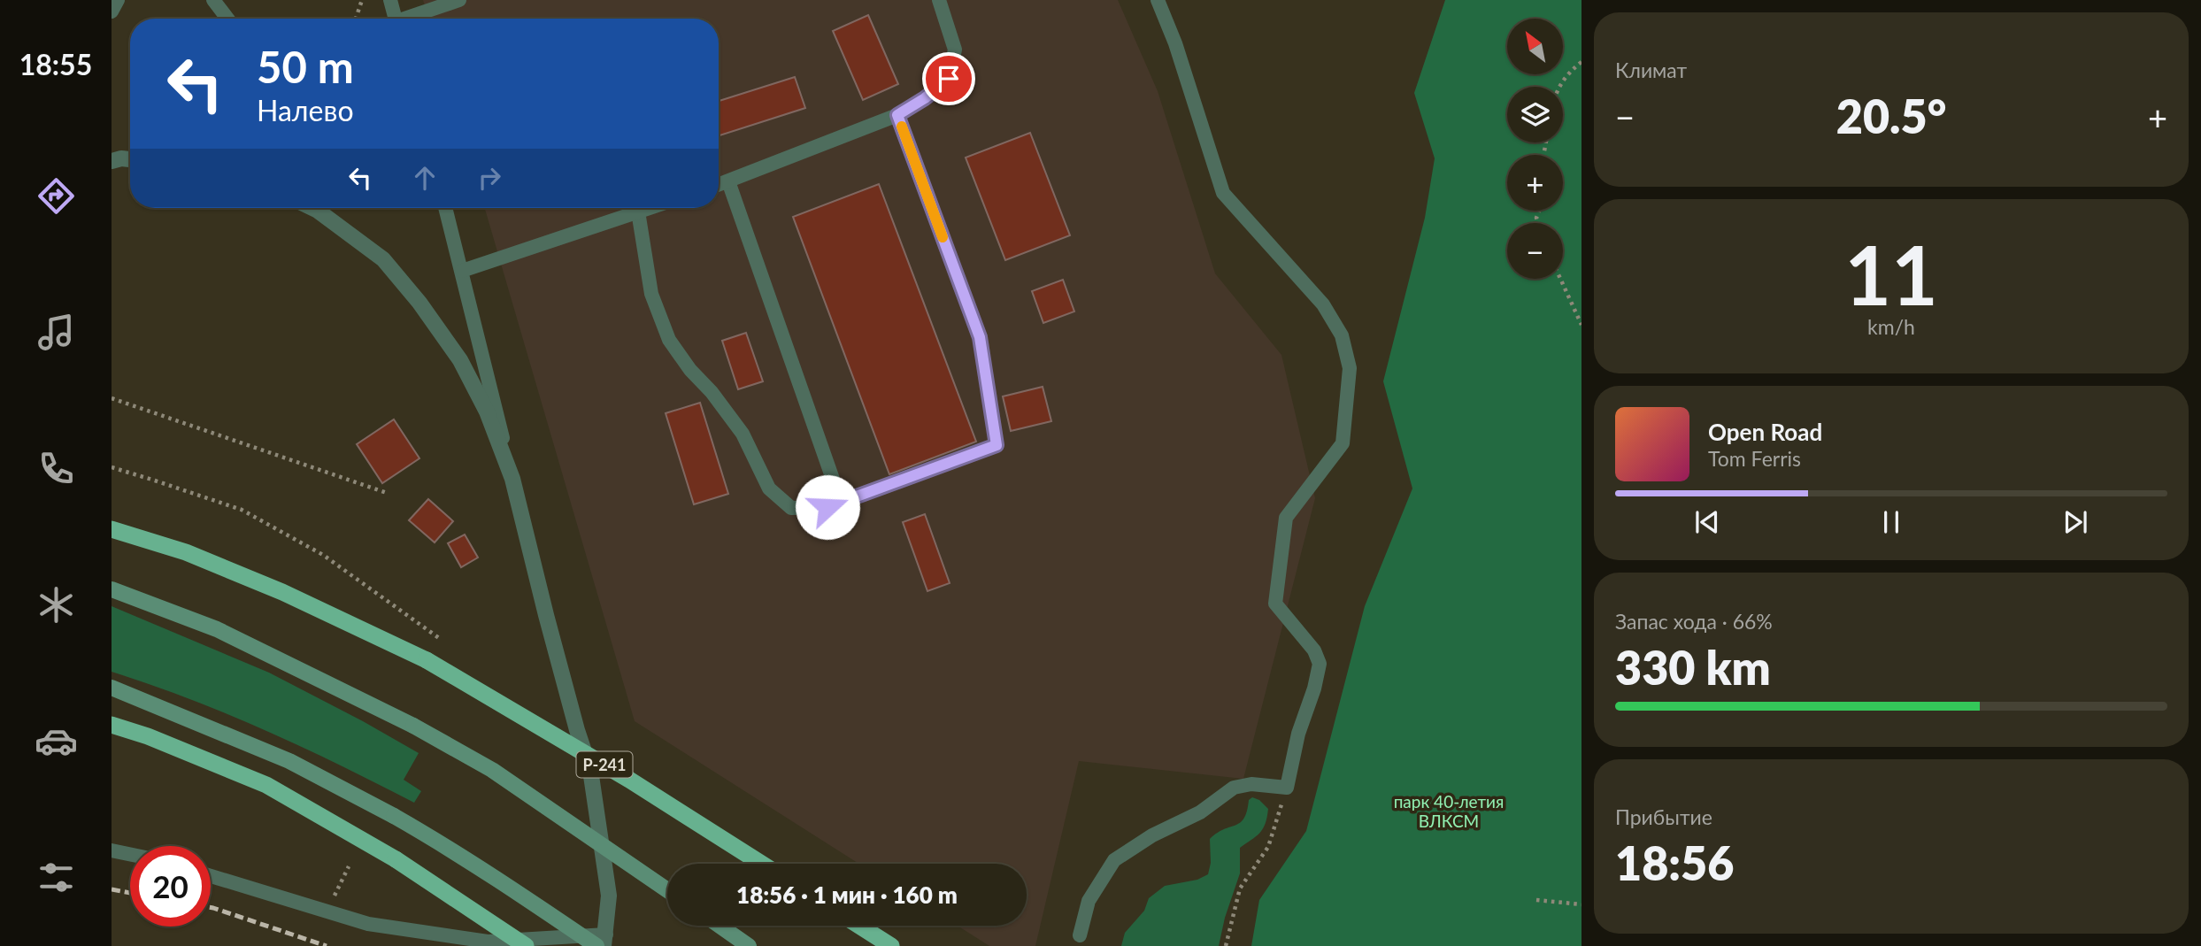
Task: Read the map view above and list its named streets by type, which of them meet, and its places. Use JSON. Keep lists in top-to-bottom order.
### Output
{
  "streets": {
    "highway": ["Р-241"]
  },
  "parks": ["парк 40-летия ВЛКСМ"],
  "north": "top left",
  "page": {
    "tabs": "18:55",
    "tile": [
      "Климат",
      ["11", "km/h"],
      ["Запас хода · 66%", "330 km"],
      ["Прибытие", "18:56"]
    ],
    "map_buttons": ["+", "−"],
    "turn": ["50 m", "Налево"],
    "heat": ["−", "20.5°", "+"],
    "song": ["Open Road", "Tom Ferris"],
    "limit": "20",
    "trip": "18:56 · 1 мин · 160 m"
  }
}
